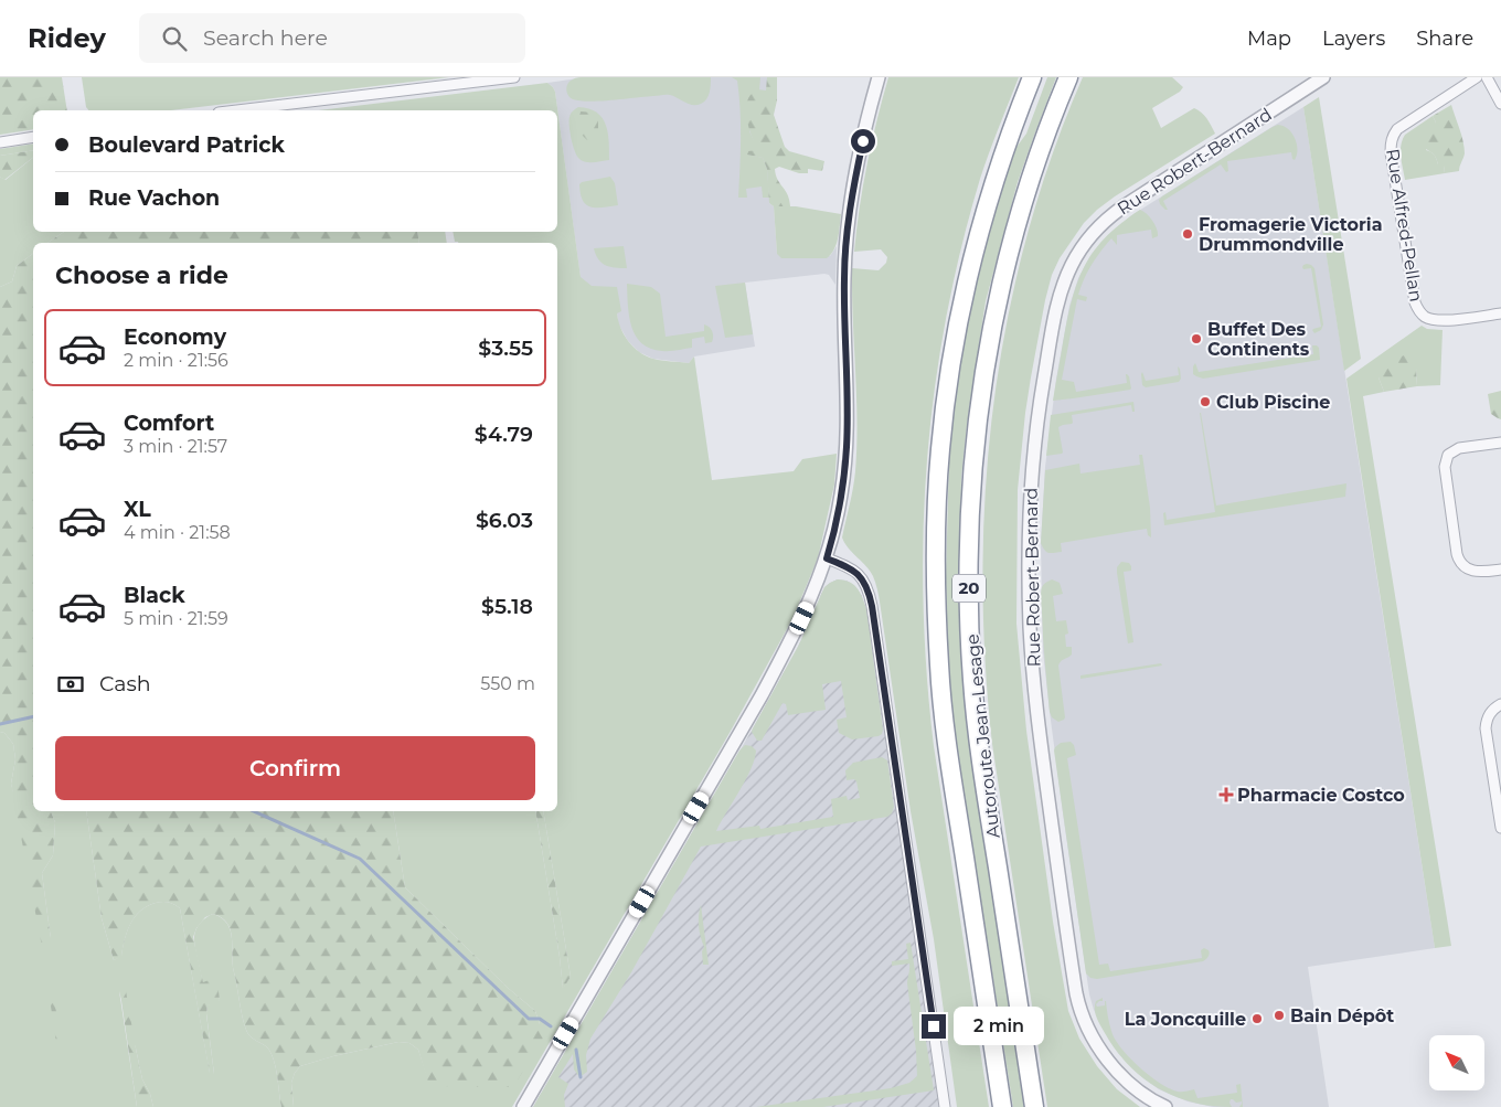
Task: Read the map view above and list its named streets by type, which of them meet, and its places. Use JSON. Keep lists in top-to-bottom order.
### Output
{
  "streets": {
    "highway": ["20", "Autoroute Jean-Lesage"],
    "street": ["Rue Robert-Bernard", "Rue Alfred-Pellan"]
  },
  "places": {
    "other": [
      "Fromagerie Victoria Drummondville",
      "Buffet Des Continents",
      "Club Piscine",
      "Bain Dépôt",
      "La Joncquille"
    ],
    "health": ["Pharmacie Costco"]
  },
  "north": "top left",
  "page": {
    "header": "Ridey",
    "search": "Search here",
    "nav": ["Map", "Layers", "Share"],
    "banner": ["Boulevard Patrick", "Rue Vachon"],
    "heading": "Choose a ride",
    "list": [
      {
        "name": "Economy",
        "note": "2 min · 21:56",
        "value": "$3.55"
      },
      {
        "name": "Comfort",
        "note": "3 min · 21:57",
        "value": "$4.79"
      },
      {
        "name": "XL",
        "note": "4 min · 21:58",
        "value": "$6.03"
      },
      {
        "name": "Black",
        "note": "5 min · 21:59",
        "value": "$5.18"
      }
    ],
    "pay": ["Cash", "550 m"],
    "buttons": "Confirm",
    "bubble": "2 min"
  }
}
